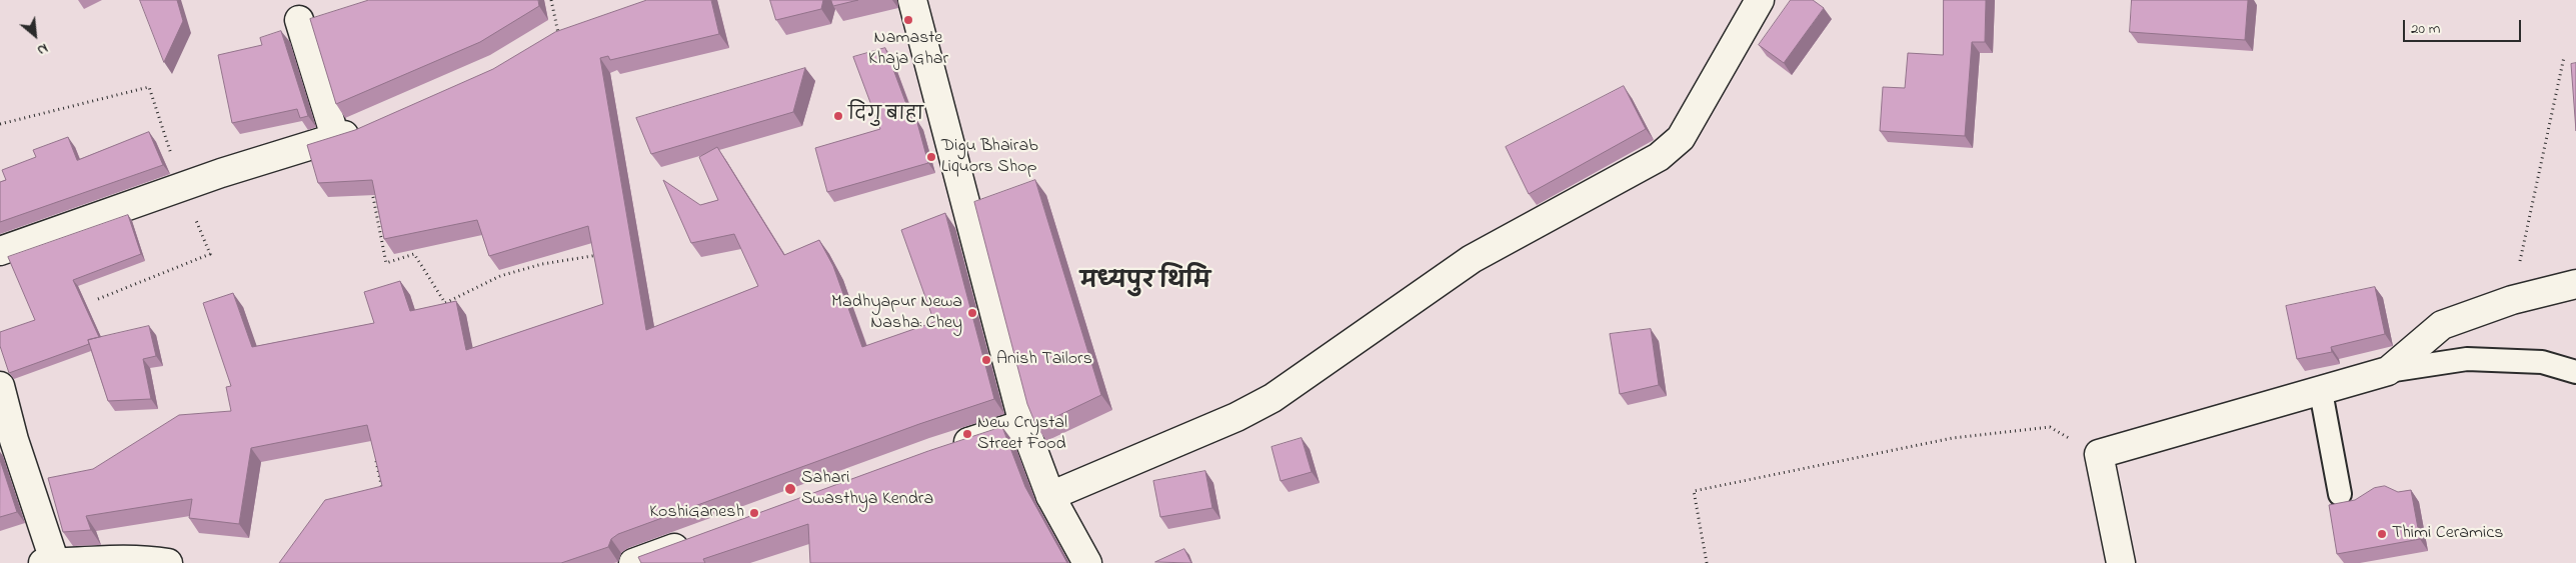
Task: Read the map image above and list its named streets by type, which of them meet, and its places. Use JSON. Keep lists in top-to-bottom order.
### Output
{
  "districts": ["मध्यपुर थिमि"],
  "places": [
    "Namaste Khaja Ghar",
    "दिगु बाहा",
    "Digu Bhairab Liquors Shop",
    "Madhyapur Newa Nasha: Chey",
    "Anish Tailors",
    "New Crystal Street Food",
    "Sahari Swasthya Kendra",
    "KoshiGanesh",
    "Thimi Ceramics"
  ],
  "scale_bar": "20 m",
  "north": "bottom right"
}
